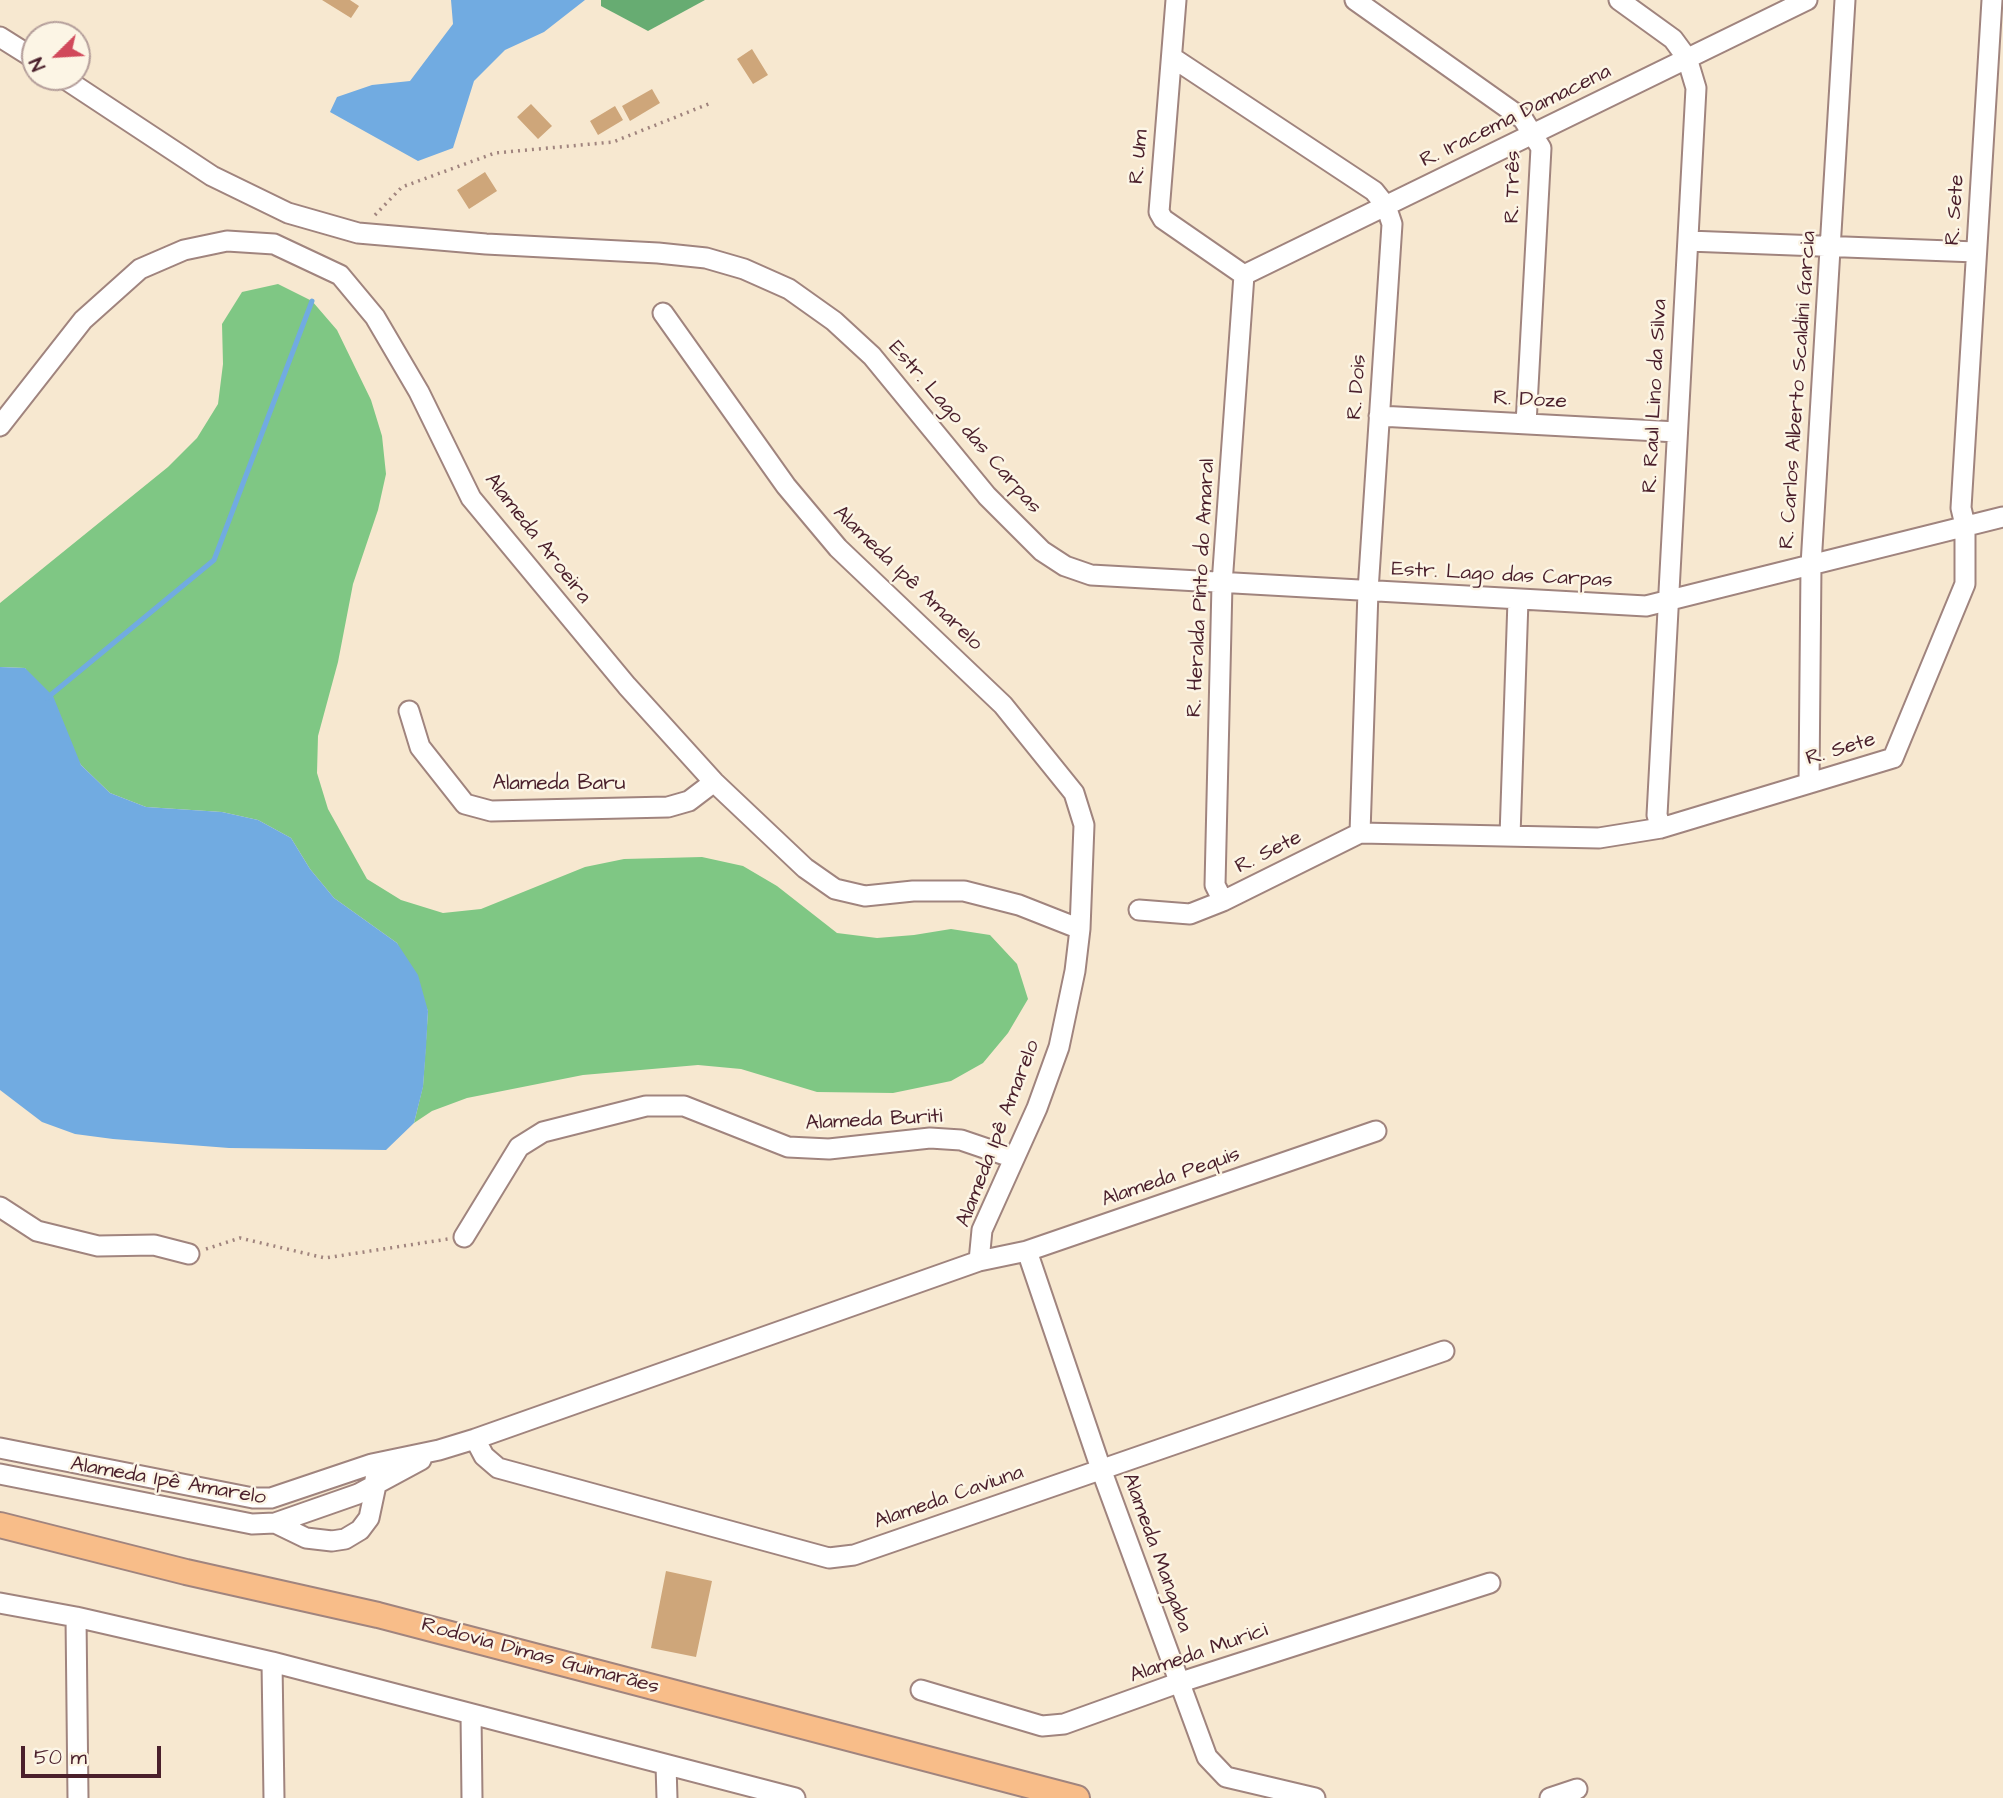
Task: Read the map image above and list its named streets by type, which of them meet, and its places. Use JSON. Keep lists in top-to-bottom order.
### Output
{
  "streets": {
    "main road": ["Rodovia Dimas Guimarães"],
    "street": [
      "R. Iracema Damacena",
      "R. Um",
      "R. Três",
      "R. Sete",
      "R. Dois",
      "R. Carlos Alberto Scaldini Garcia",
      "R. Raul Lino da Silva",
      "R. Doze",
      "Estr. Lago das Carpas",
      "Alameda Aroeira",
      "Alameda Ipê Amarelo",
      "R. Heralda Pinto do Amaral",
      "Alameda Baru",
      "Alameda Buriti",
      "Alameda Pequis",
      "Alameda Caviuna",
      "Alameda Mangaba",
      "Alameda Murici"
    ]
  },
  "crossings": [
    ["R. Iracema Damacena", "R. Um"],
    ["R. Iracema Damacena", "R. Três"],
    ["R. Iracema Damacena", "R. Dois"],
    ["R. Iracema Damacena", "R. Raul Lino da Silva"],
    ["R. Iracema Damacena", "R. Heralda Pinto do Amaral"],
    ["R. Um", "R. Heralda Pinto do Amaral"],
    ["R. Três", "R. Doze"],
    ["R. Sete", "R. Dois"],
    ["R. Sete", "R. Carlos Alberto Scaldini Garcia"],
    ["R. Sete", "R. Raul Lino da Silva"],
    ["R. Sete", "Estr. Lago das Carpas"],
    ["R. Sete", "R. Heralda Pinto do Amaral"],
    ["R. Dois", "R. Doze"],
    ["R. Dois", "Estr. Lago das Carpas"],
    ["R. Carlos Alberto Scaldini Garcia", "Estr. Lago das Carpas"],
    ["R. Raul Lino da Silva", "R. Doze"],
    ["R. Raul Lino da Silva", "Estr. Lago das Carpas"],
    ["Estr. Lago das Carpas", "R. Heralda Pinto do Amaral"],
    ["Alameda Aroeira", "Alameda Ipê Amarelo"],
    ["Alameda Aroeira", "Alameda Baru"],
    ["Alameda Ipê Amarelo", "Alameda Buriti"],
    ["Alameda Ipê Amarelo", "Alameda Pequis"],
    ["Alameda Ipê Amarelo", "Alameda Caviuna"],
    ["Alameda Pequis", "Alameda Mangaba"],
    ["Alameda Caviuna", "Alameda Mangaba"],
    ["Alameda Mangaba", "Alameda Murici"]
  ],
  "scale_bar": "50 m",
  "north": "bottom left"
}
